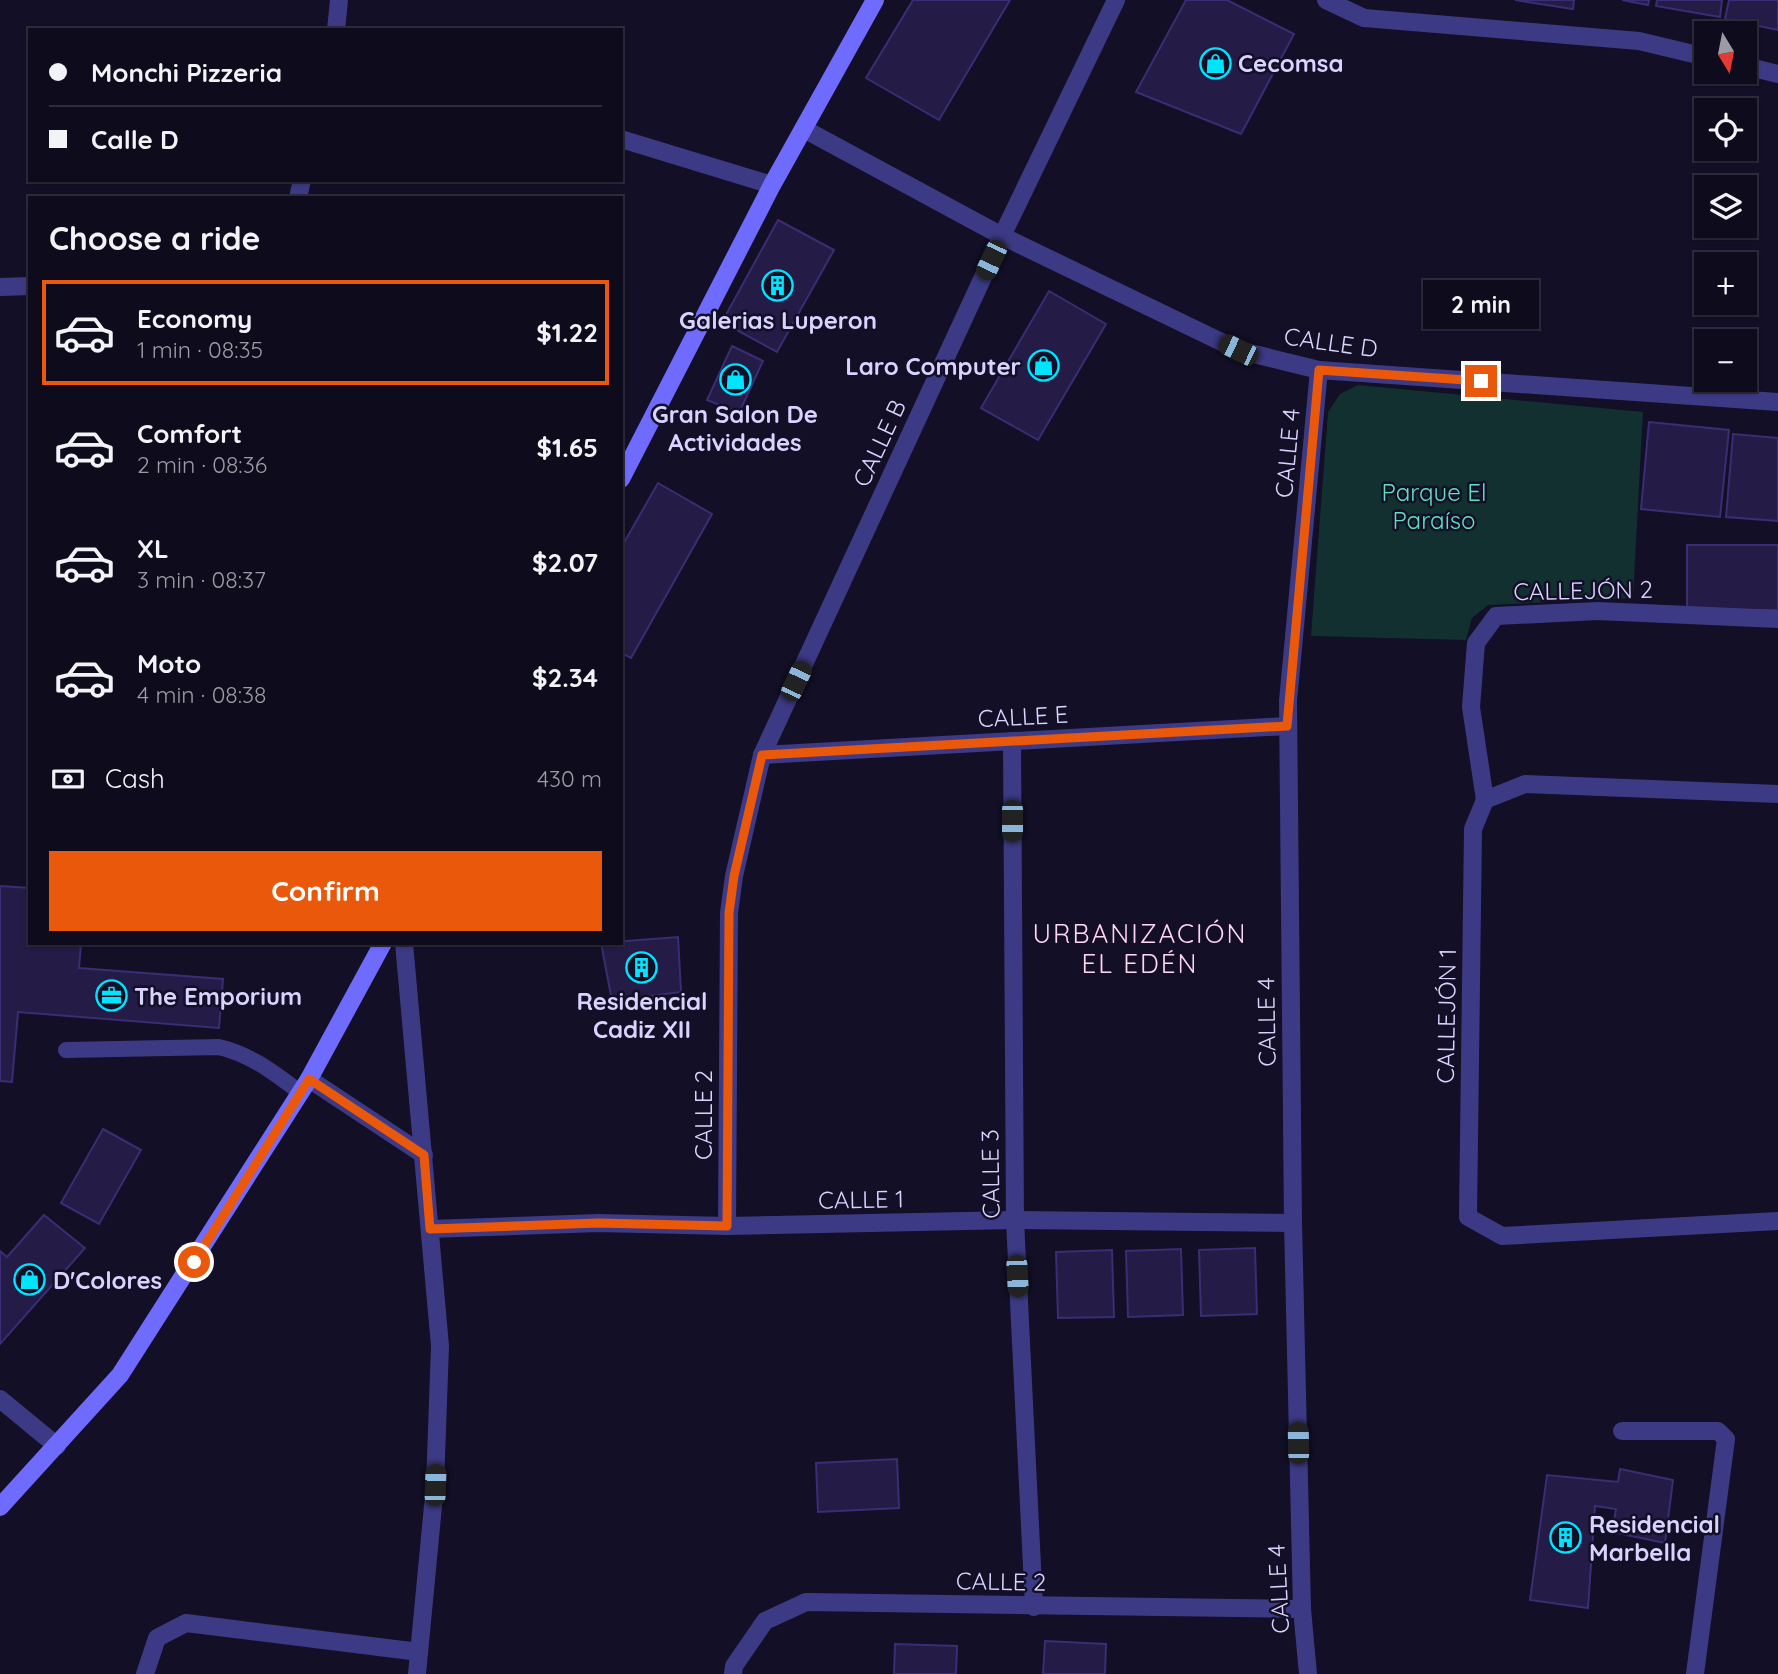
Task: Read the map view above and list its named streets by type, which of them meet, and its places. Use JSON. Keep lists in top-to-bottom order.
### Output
{
  "streets": {
    "street": [
      "CALLE D",
      "CALLE B",
      "CALLE 4",
      "CALLEJÓN 2",
      "CALLE E",
      "CALLEJÓN 1",
      "CALLE 2",
      "CALLE 3",
      "CALLE 1"
    ]
  },
  "crossings": [
    ["CALLE D", "CALLE B"],
    ["CALLE D", "CALLE 4"],
    ["CALLE B", "CALLE E"],
    ["CALLE B", "CALLE 2"],
    ["CALLE 4", "CALLE E"],
    ["CALLE 4", "CALLE 2"],
    ["CALLE 4", "CALLE 1"],
    ["CALLEJÓN 2", "CALLEJÓN 1"],
    ["CALLE E", "CALLE 2"],
    ["CALLE E", "CALLE 3"],
    ["CALLE 2", "CALLE 3"],
    ["CALLE 2", "CALLE 1"],
    ["CALLE 3", "CALLE 1"]
  ],
  "districts": ["URBANIZACIÓN EL EDÉN"],
  "parks": ["Parque El Paraíso"],
  "places": {
    "shop": [
      "Cecomsa",
      "Laro Computer",
      "Gran Salon De Actividades",
      "D'Colores"
    ],
    "building": ["Galerias Luperon", "Residencial Cadiz XII", "Residencial Marbella"],
    "office": ["The Emporium"]
  },
  "north": "bottom",
  "page": {
    "map_buttons": ["+", "−"],
    "banner": ["Monchi Pizzeria", "Calle D"],
    "heading": "Choose a ride",
    "bubble": "2 min",
    "list": [
      {
        "name": "Economy",
        "note": "1 min · 08:35",
        "value": "$1.22"
      },
      {
        "name": "Comfort",
        "note": "2 min · 08:36",
        "value": "$1.65"
      },
      {
        "name": "XL",
        "note": "3 min · 08:37",
        "value": "$2.07"
      },
      {
        "name": "Moto",
        "note": "4 min · 08:38",
        "value": "$2.34"
      }
    ],
    "pay": ["Cash", "430 m"],
    "buttons": "Confirm"
  }
}
